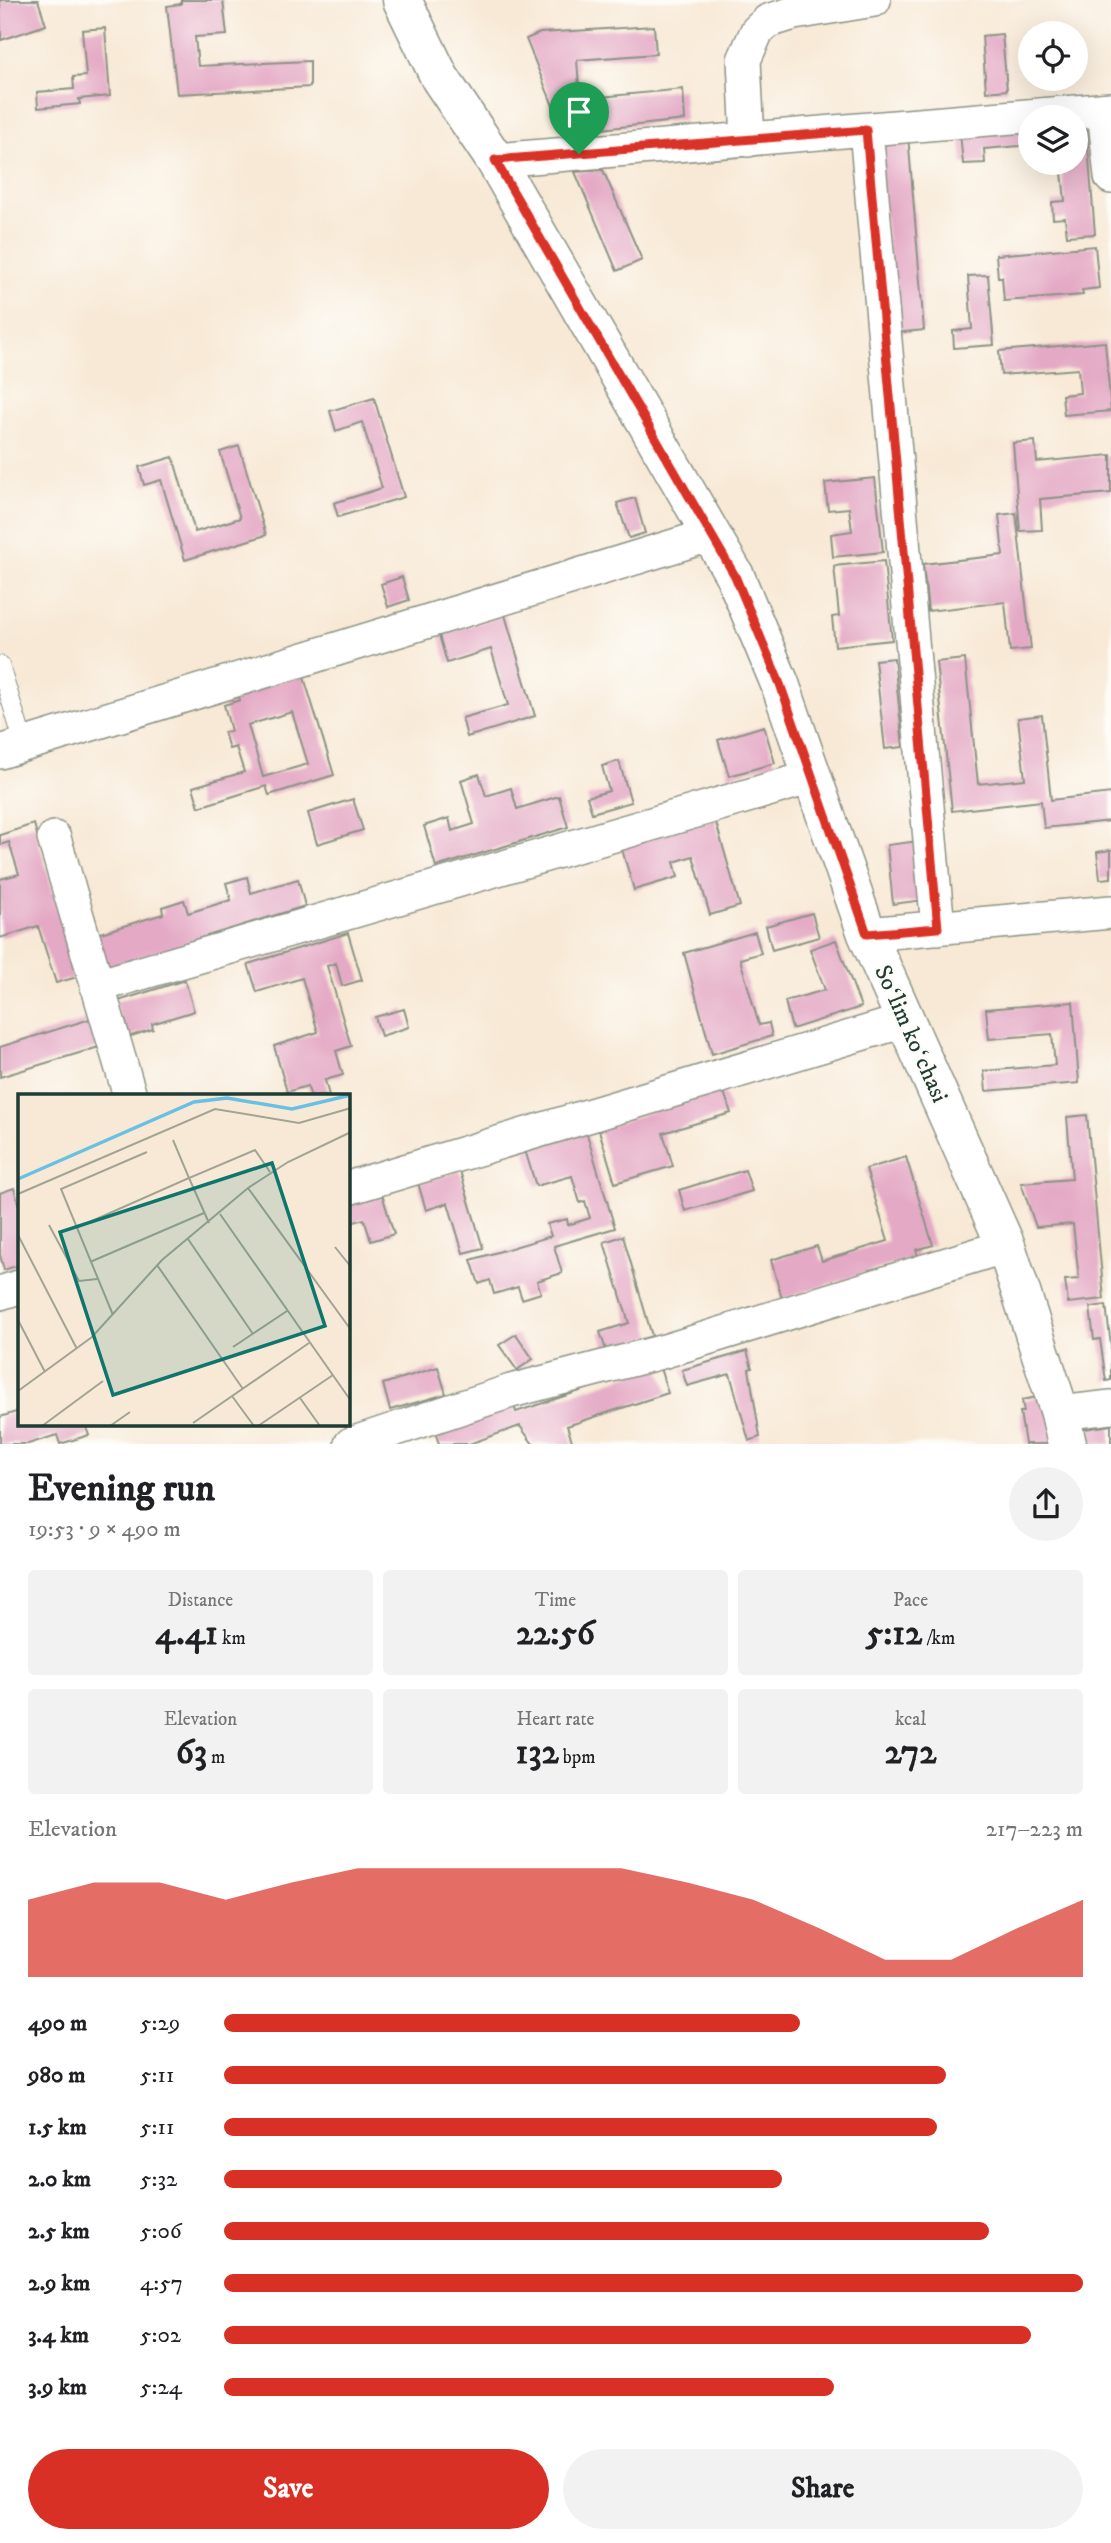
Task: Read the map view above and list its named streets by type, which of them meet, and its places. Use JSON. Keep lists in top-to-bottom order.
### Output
{
  "streets": {
    "street": ["Soʻlim koʻchasi"]
  },
  "page": {
    "heading": ["Evening run", "19:53 · 9 × 490 m"],
    "stats": [
      ["Distance", "4.41 km"],
      ["Time", "22:56"],
      ["Pace", "5:12 /km"],
      ["Elevation", "63 m"],
      ["Heart rate", "132 bpm"],
      ["kcal", "272"]
    ],
    "chart": ["Elevation", "217–223 m"],
    "list": [
      {
        "name": "490 m",
        "note": "5:29"
      },
      {
        "name": "980 m",
        "note": "5:11"
      },
      {
        "name": "1.5 km",
        "note": "5:11"
      },
      {
        "name": "2.0 km",
        "note": "5:32"
      },
      {
        "name": "2.5 km",
        "note": "5:06"
      },
      {
        "name": "2.9 km",
        "note": "4:57"
      },
      {
        "name": "3.4 km",
        "note": "5:02"
      },
      {
        "name": "3.9 km",
        "note": "5:24"
      }
    ],
    "buttons": ["Save", "Share"]
  }
}
